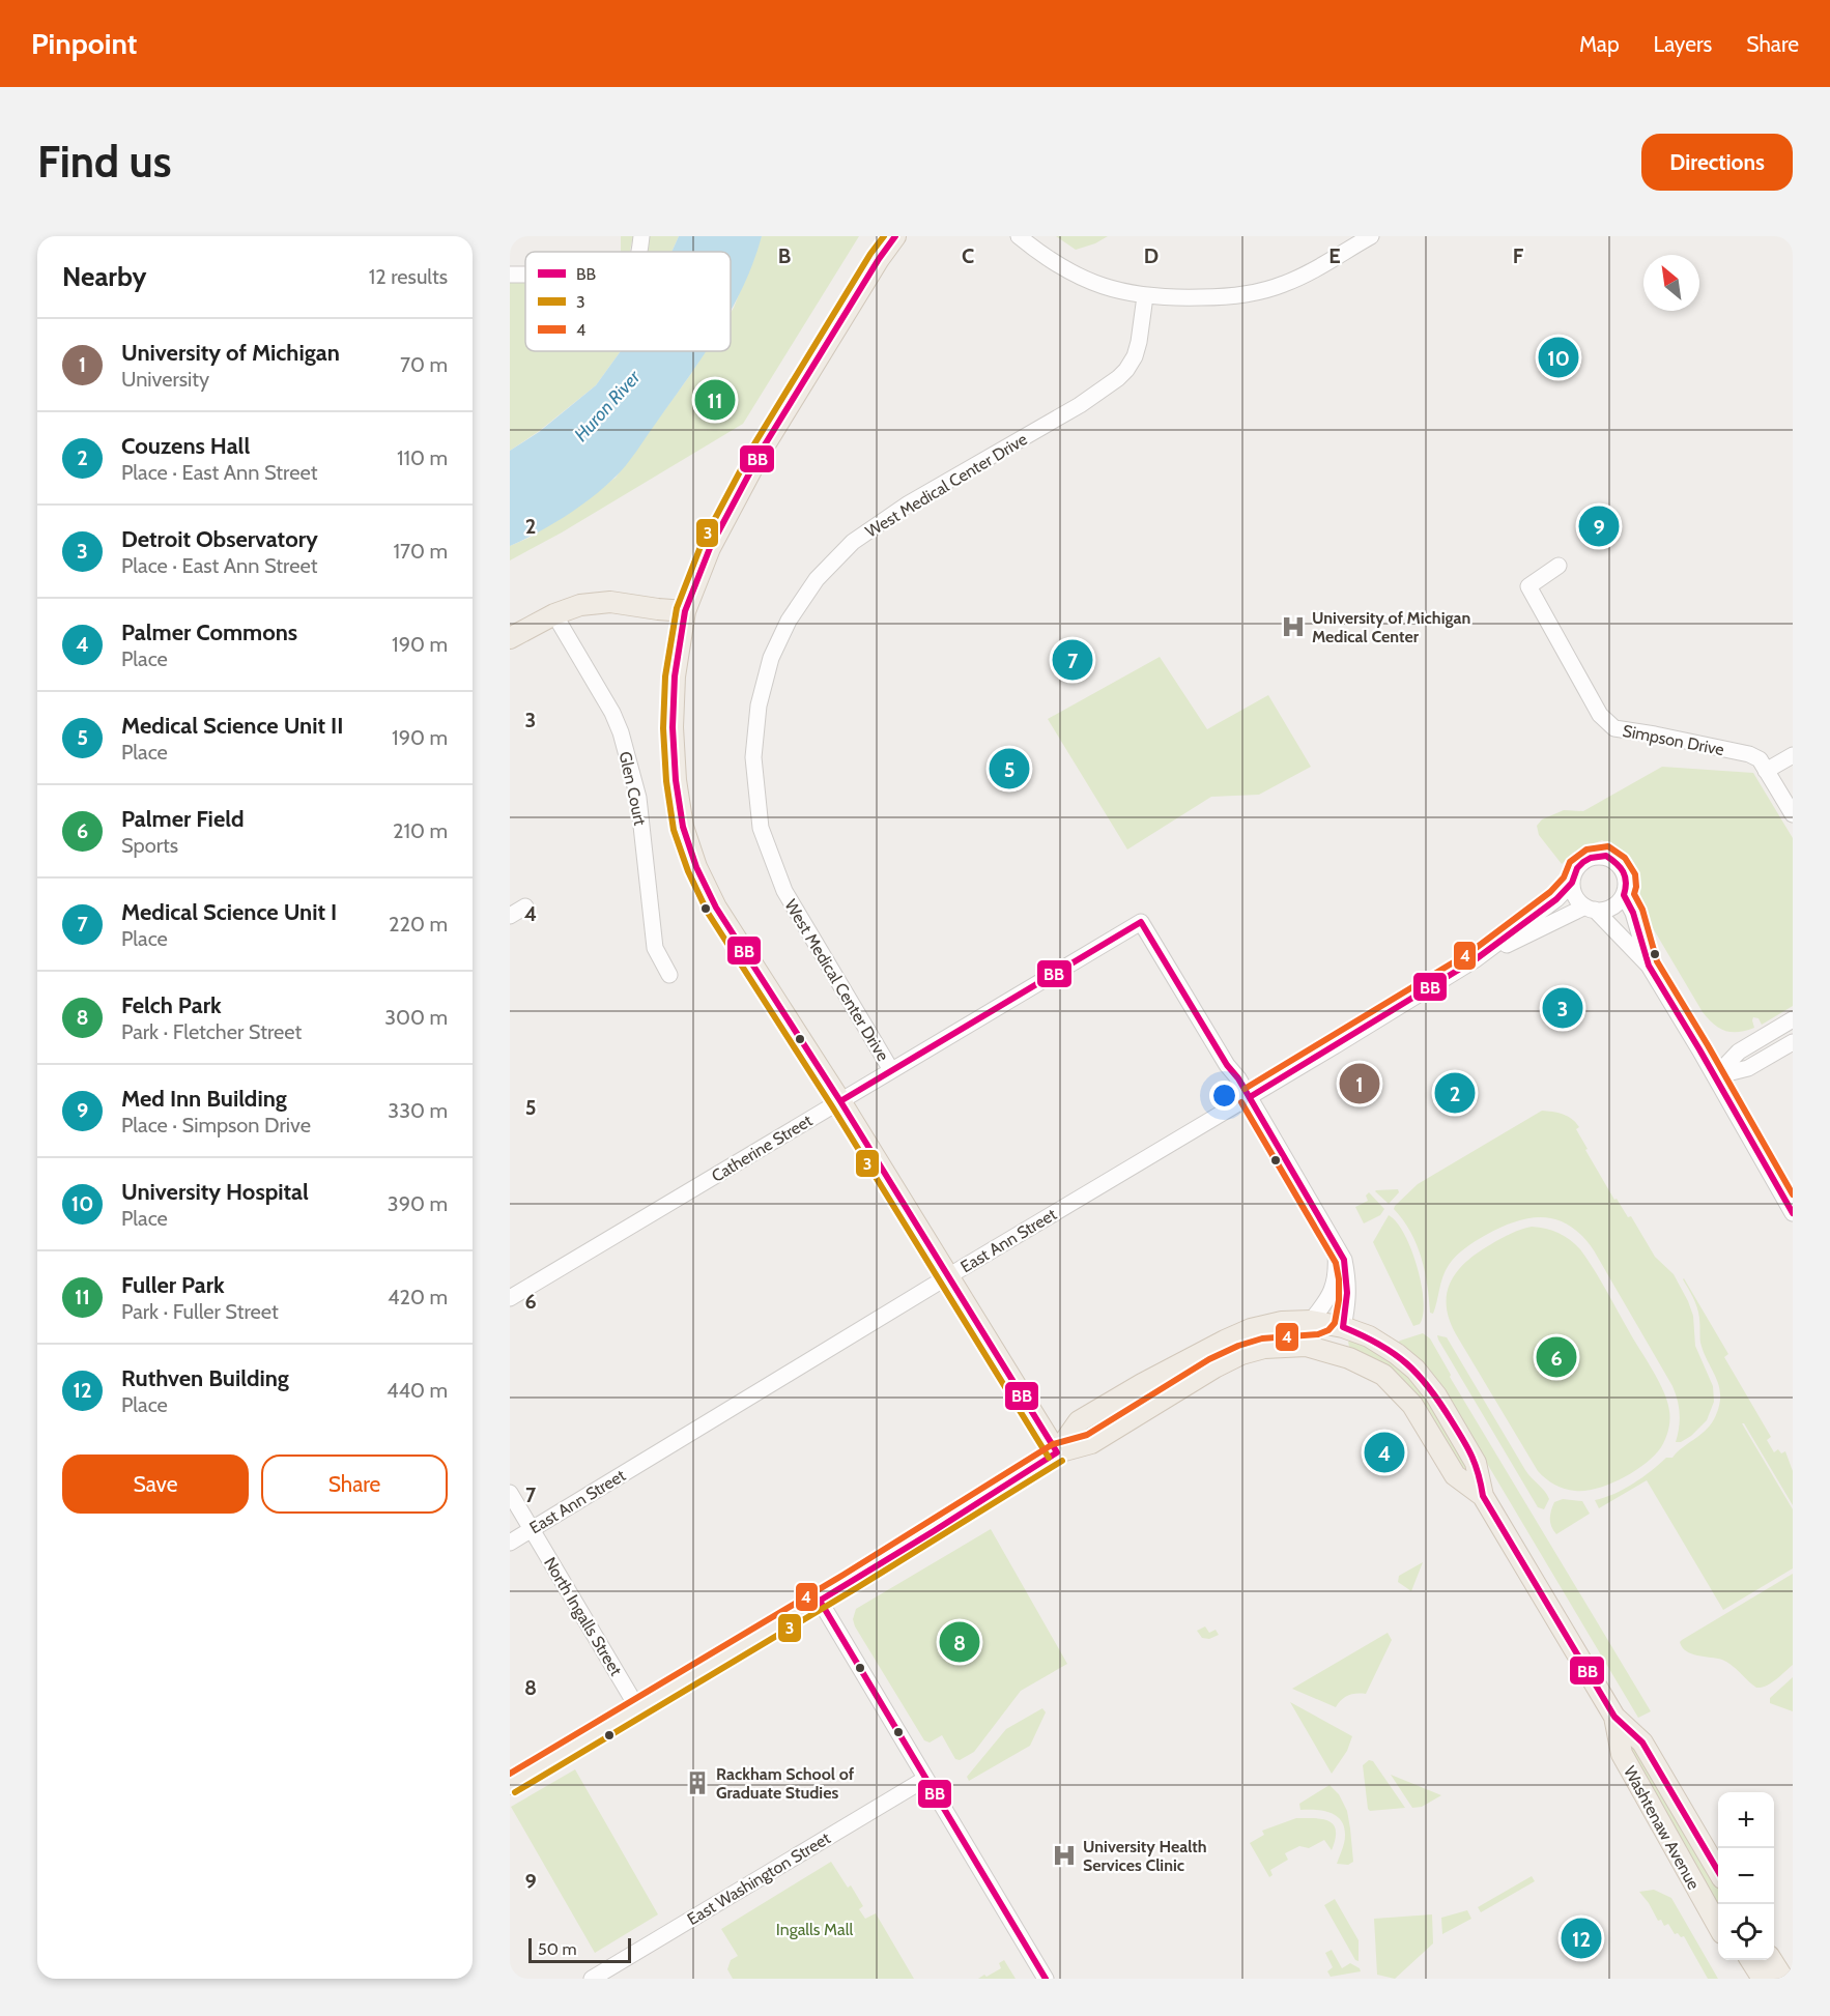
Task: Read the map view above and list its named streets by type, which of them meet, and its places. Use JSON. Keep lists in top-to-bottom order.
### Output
{
  "streets": {
    "main road": ["Washtenaw Avenue"],
    "street": [
      "West Medical Center Drive",
      "Simpson Drive",
      "Glen Court",
      "Catherine Street",
      "East Ann Street",
      "North Ingalls Street",
      "East Washington Street"
    ]
  },
  "crossings": [
    ["West Medical Center Drive", "Catherine Street"],
    ["Catherine Street", "East Ann Street"],
    ["East Ann Street", "North Ingalls Street"]
  ],
  "water": ["Huron River"],
  "parks": ["Ingalls Mall"],
  "places": {
    "hospital": ["University of Michigan Medical Center", "University Health Services Clinic"],
    "building": ["Rackham School of Graduate Studies"]
  },
  "lines": ["transit line BB", "transit line 3", "transit line 4"],
  "legend": ["BB", "3", "4"],
  "scale_bar": "50 m",
  "north": "top left",
  "page": {
    "header": "Pinpoint",
    "nav": ["Map", "Layers", "Share"],
    "buttons": [
      "Directions",
      ["Save", "Share"]
    ],
    "title": "Find us",
    "heading": ["Nearby", "12 results"],
    "list": [
      {
        "mark": "1",
        "name": "University of Michigan",
        "note": "University",
        "value": "70 m"
      },
      {
        "mark": "2",
        "name": "Couzens Hall",
        "note": "Place · East Ann Street",
        "value": "110 m"
      },
      {
        "mark": "3",
        "name": "Detroit Observatory",
        "note": "Place · East Ann Street",
        "value": "170 m"
      },
      {
        "mark": "4",
        "name": "Palmer Commons",
        "note": "Place",
        "value": "190 m"
      },
      {
        "mark": "5",
        "name": "Medical Science Unit II",
        "note": "Place",
        "value": "190 m"
      },
      {
        "mark": "6",
        "name": "Palmer Field",
        "note": "Sports",
        "value": "210 m"
      },
      {
        "mark": "7",
        "name": "Medical Science Unit I",
        "note": "Place",
        "value": "220 m"
      },
      {
        "mark": "8",
        "name": "Felch Park",
        "note": "Park · Fletcher Street",
        "value": "300 m"
      },
      {
        "mark": "9",
        "name": "Med Inn Building",
        "note": "Place · Simpson Drive",
        "value": "330 m"
      },
      {
        "mark": "10",
        "name": "University Hospital",
        "note": "Place",
        "value": "390 m"
      },
      {
        "mark": "11",
        "name": "Fuller Park",
        "note": "Park · Fuller Street",
        "value": "420 m"
      },
      {
        "mark": "12",
        "name": "Ruthven Building",
        "note": "Place",
        "value": "440 m"
      }
    ],
    "pins": [
      "10",
      "11",
      "9",
      "7",
      "5",
      "3",
      "1",
      "2",
      "6",
      "4",
      "8",
      "12"
    ],
    "map_buttons": ["+", "−"],
    "scale": "50 m"
  },
  "grid": {
    "columns": [
      "B",
      "C",
      "D",
      "E",
      "F"
    ],
    "rows": [
      "2",
      "3",
      "4",
      "5",
      "6",
      "7",
      "8",
      "9"
    ]
  }
}
